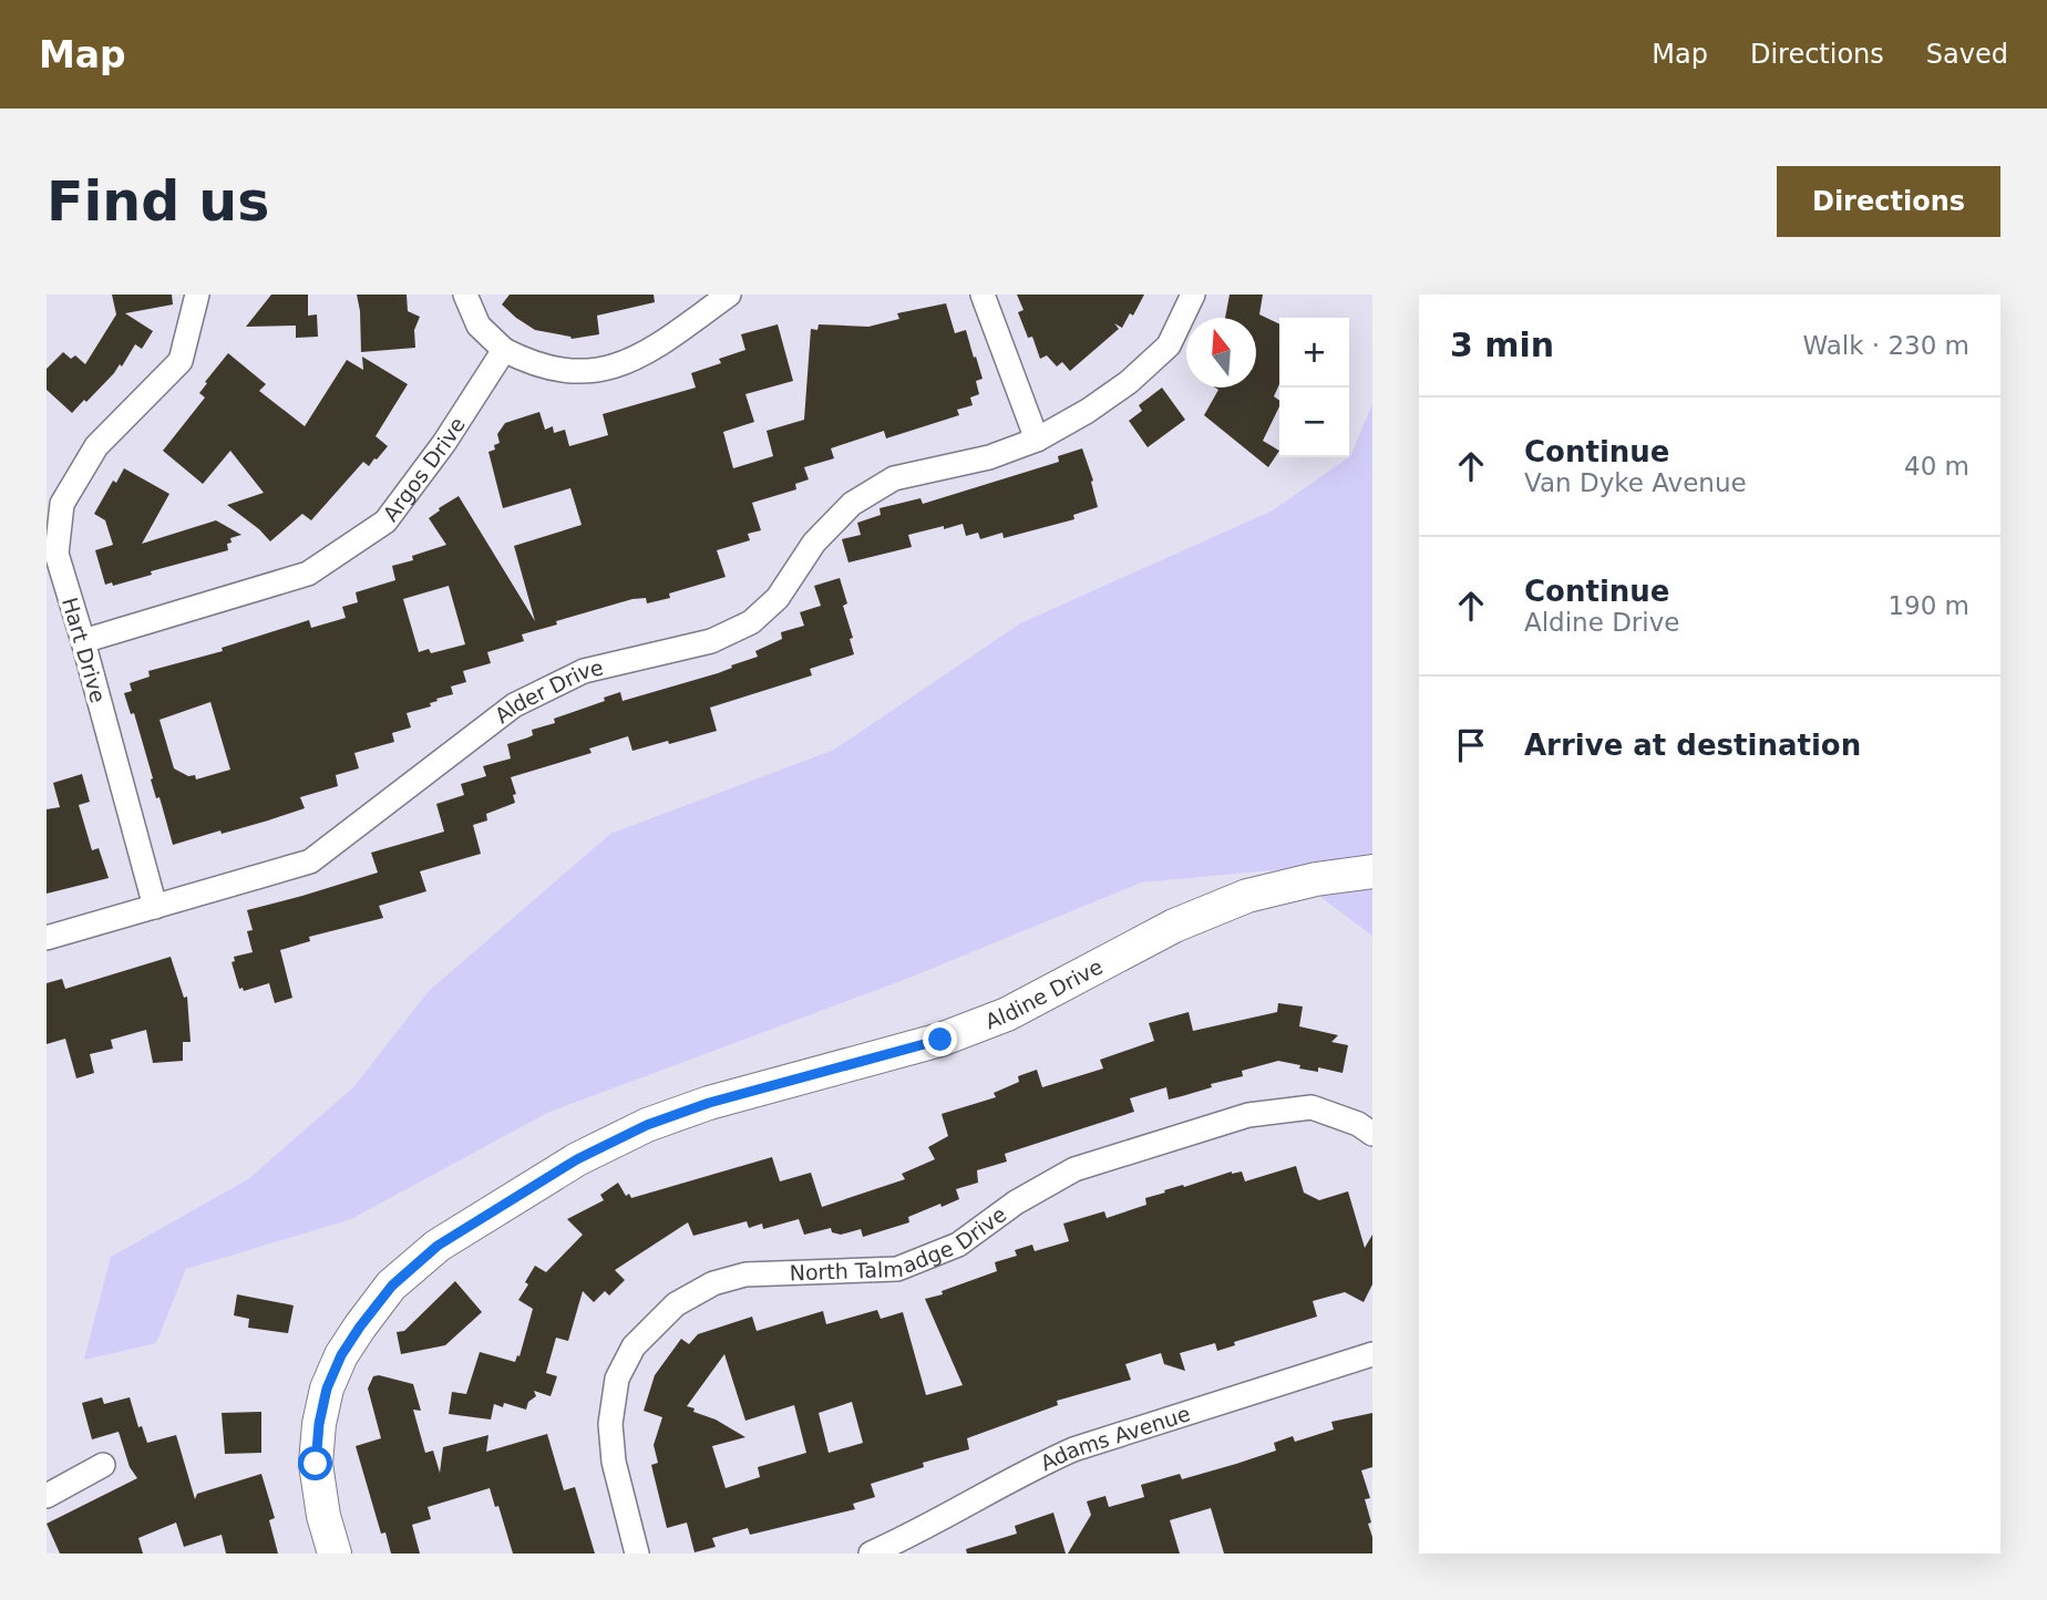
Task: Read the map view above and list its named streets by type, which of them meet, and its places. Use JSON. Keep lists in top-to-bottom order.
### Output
{
  "streets": {
    "main road": ["Aldine Drive"],
    "street": [
      "Argos Drive",
      "Hart Drive",
      "Alder Drive",
      "North Talmadge Drive",
      "Adams Avenue"
    ]
  },
  "crossings": [
    ["Argos Drive", "Hart Drive"],
    ["Hart Drive", "Alder Drive"]
  ],
  "north": "top",
  "page": {
    "header": "Map",
    "nav": ["Map", "Directions", "Saved"],
    "buttons": "Directions",
    "title": "Find us",
    "heading": ["3 min", "Walk · 230 m"],
    "map_buttons": ["+", "−"],
    "list": [
      ["Continue", "Van Dyke Avenue", "40 m"],
      ["Continue", "Aldine Drive", "190 m"],
      "Arrive at destination"
    ]
  }
}
